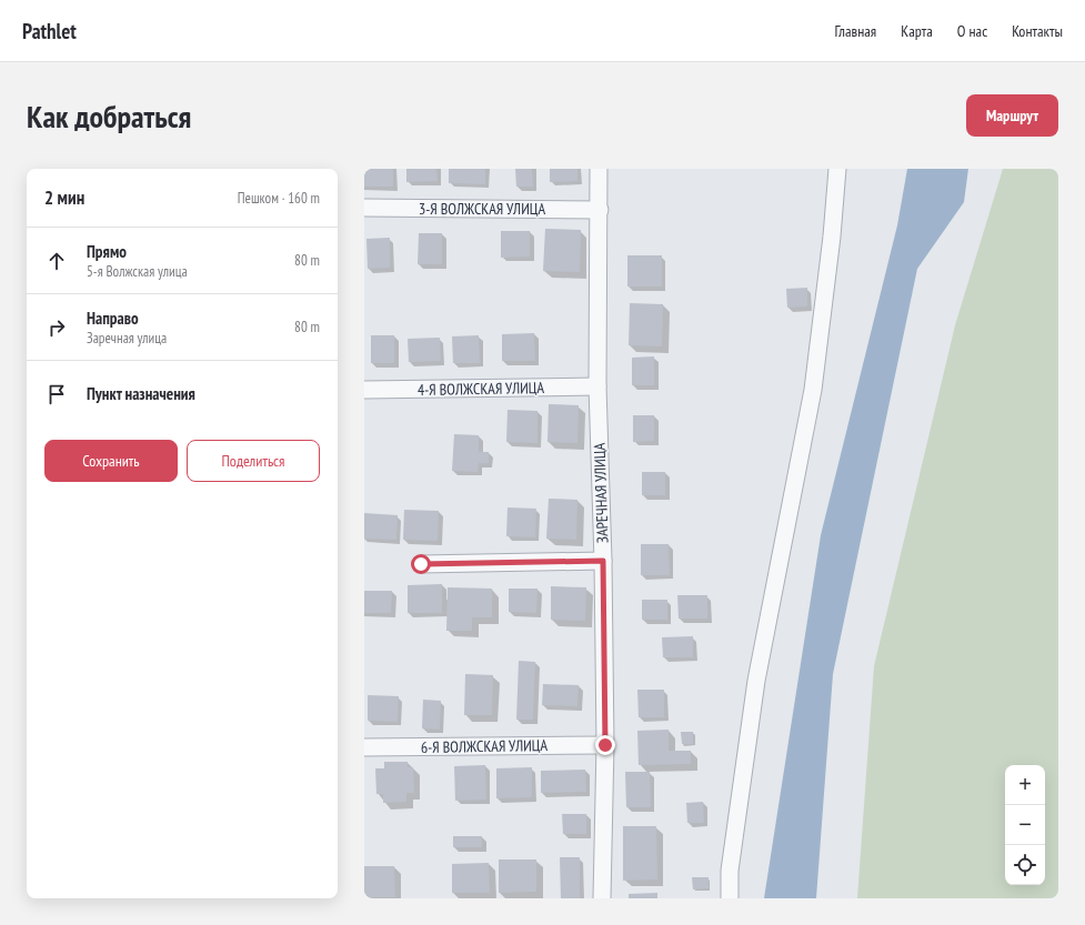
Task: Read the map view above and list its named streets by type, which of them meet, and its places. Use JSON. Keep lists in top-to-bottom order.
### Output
{
  "streets": {
    "street": [
      "3-Я ВОЛЖСКАЯ УЛИЦА",
      "4-Я ВОЛЖСКАЯ УЛИЦА",
      "ЗАРЕЧНАЯ УЛИЦА",
      "6-Я ВОЛЖСКАЯ УЛИЦА"
    ]
  },
  "crossings": [
    ["3-Я ВОЛЖСКАЯ УЛИЦА", "ЗАРЕЧНАЯ УЛИЦА"],
    ["4-Я ВОЛЖСКАЯ УЛИЦА", "ЗАРЕЧНАЯ УЛИЦА"],
    ["ЗАРЕЧНАЯ УЛИЦА", "6-Я ВОЛЖСКАЯ УЛИЦА"]
  ],
  "page": {
    "header": "Pathlet",
    "nav": [
      "Главная",
      "Карта",
      "О нас",
      "Контакты"
    ],
    "buttons": [
      "Маршрут",
      ["Сохранить", "Поделиться"]
    ],
    "title": "Как добраться",
    "heading": ["2 мин", "Пешком · 160 m"],
    "list": [
      ["Прямо", "5-я Волжская улица", "80 m"],
      ["Направо", "Заречная улица", "80 m"],
      "Пункт назначения"
    ],
    "map_buttons": ["+", "−"]
  }
}
